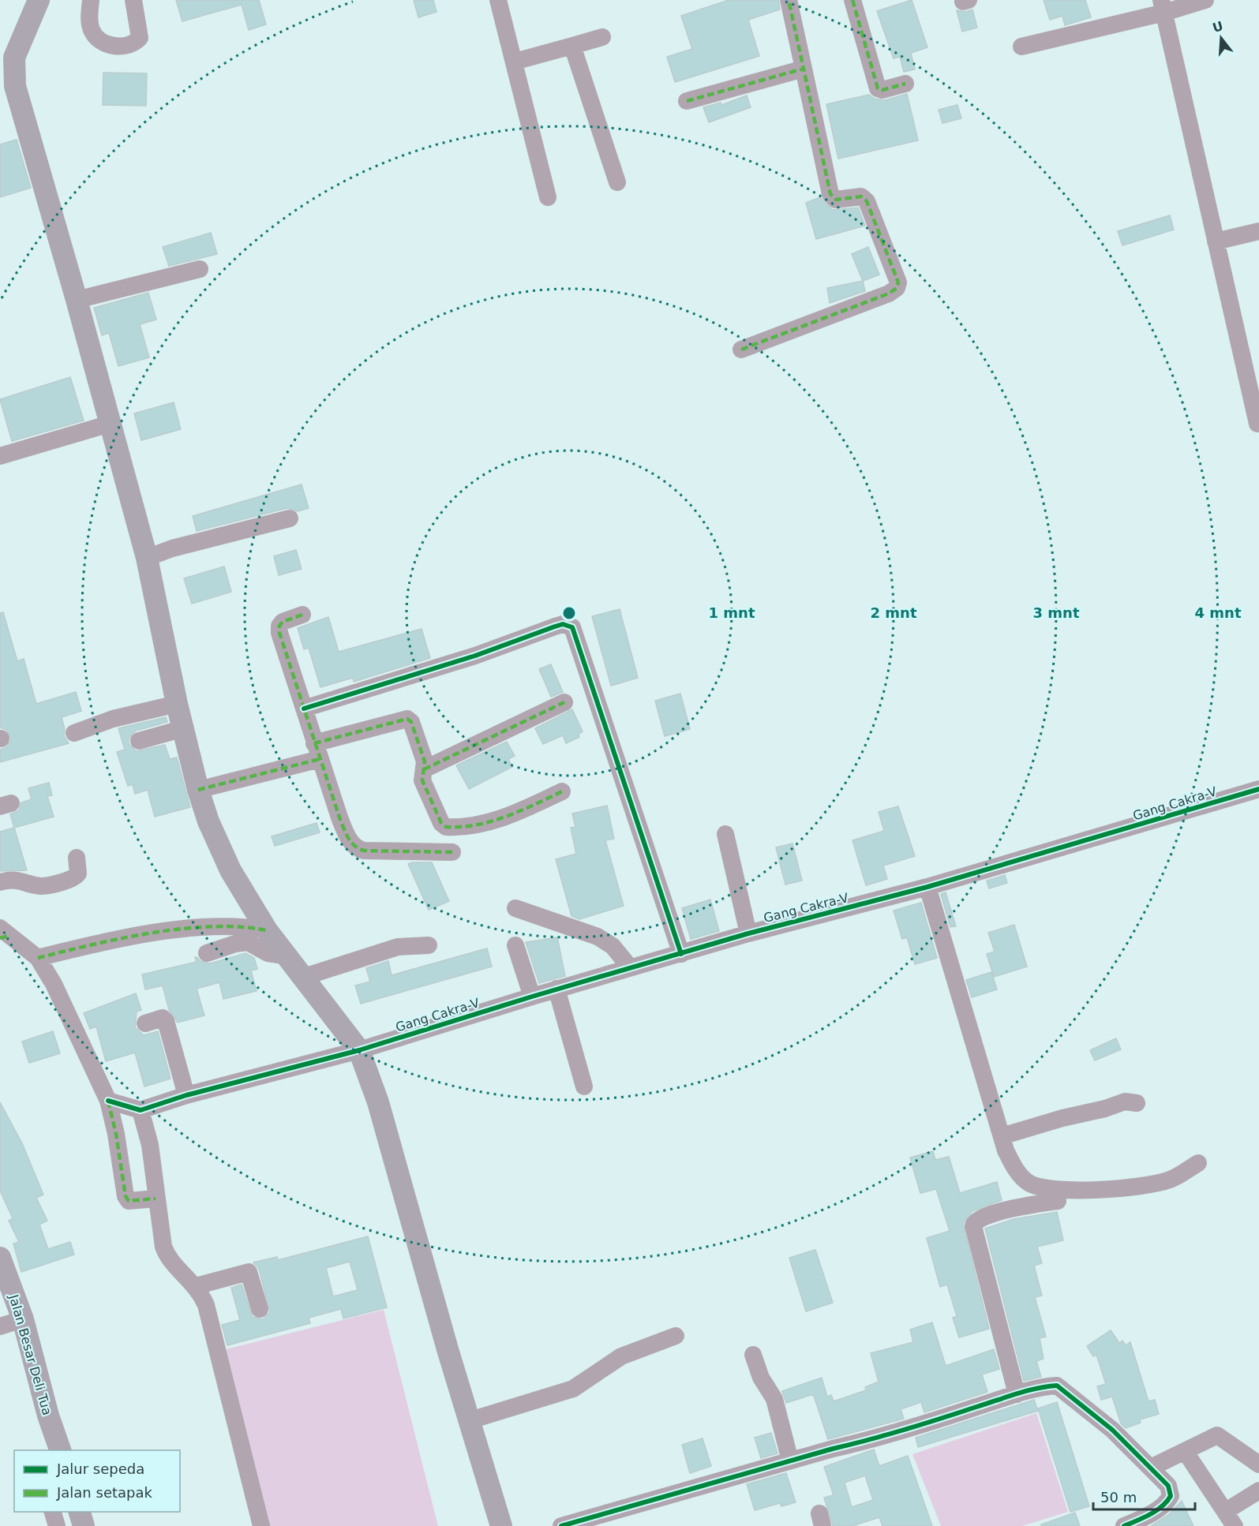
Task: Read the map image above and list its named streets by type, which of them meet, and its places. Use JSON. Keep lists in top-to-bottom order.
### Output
{
  "streets": {
    "main road": ["Jalan Besar Deli Tua"],
    "street": ["Gang Cakra-V"]
  },
  "legend": ["Jalur sepeda", "Jalan setapak"],
  "scale_bar": "50 m",
  "north": "top",
  "rings": [
    "1 mnt",
    "2 mnt",
    "3 mnt",
    "4 mnt"
  ]
}
